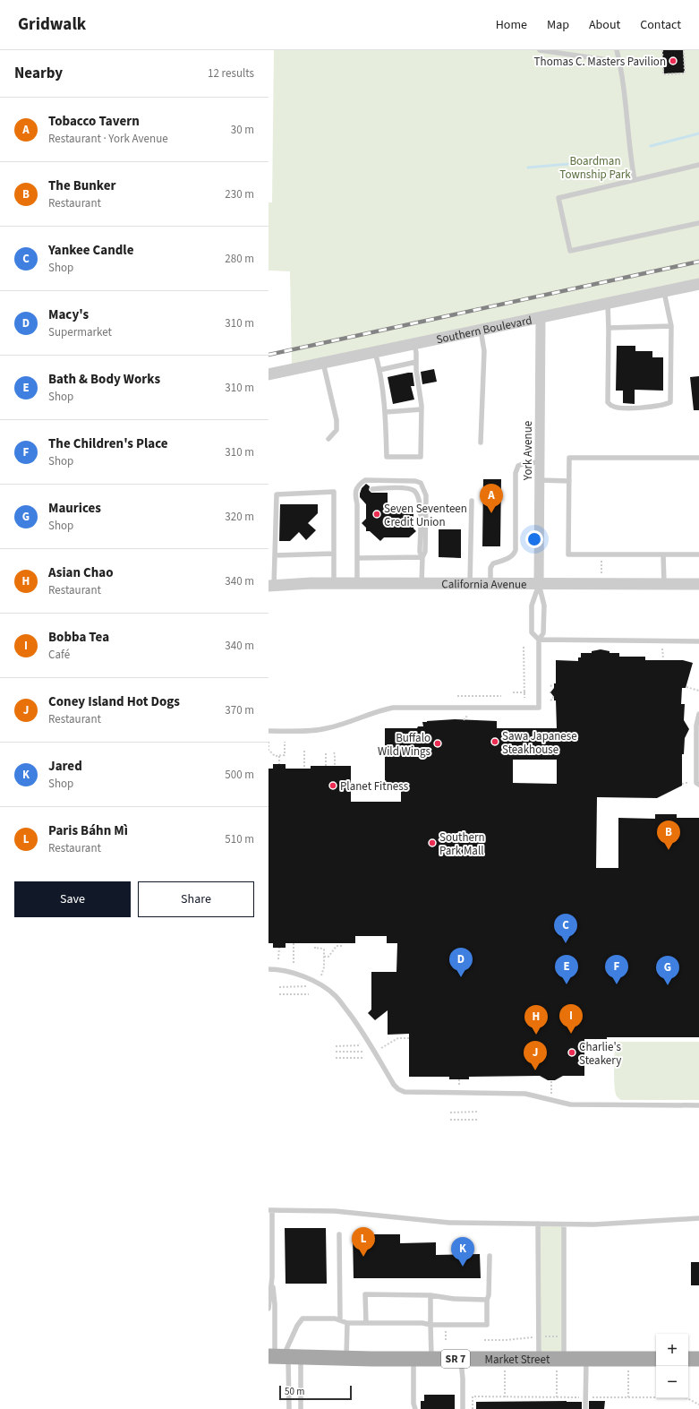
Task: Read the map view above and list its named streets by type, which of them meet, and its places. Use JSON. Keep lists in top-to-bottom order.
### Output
{
  "streets": {
    "main road": ["SR 7", "Market Street"],
    "street": ["Southern Boulevard", "York Avenue", "California Avenue"]
  },
  "crossings": [
    ["Southern Boulevard", "York Avenue"],
    ["York Avenue", "California Avenue"]
  ],
  "parks": ["Boardman Township Park"],
  "places": [
    "Thomas C. Masters Pavilion",
    "Seven Seventeen Credit Union",
    "Sawa Japanese Steakhouse",
    "Buffalo Wild Wings",
    "Planet Fitness",
    "Southern Park Mall",
    "Charlie's Steakery"
  ],
  "scale_bar": "50 m",
  "page": {
    "header": "Gridwalk",
    "nav": [
      "Home",
      "Map",
      "About",
      "Contact"
    ],
    "heading": ["Nearby", "12 results"],
    "list": [
      {
        "mark": "A",
        "name": "Tobacco Tavern",
        "note": "Restaurant · York Avenue",
        "value": "30 m"
      },
      {
        "mark": "B",
        "name": "The Bunker",
        "note": "Restaurant",
        "value": "230 m"
      },
      {
        "mark": "C",
        "name": "Yankee Candle",
        "note": "Shop",
        "value": "280 m"
      },
      {
        "mark": "D",
        "name": "Macy's",
        "note": "Supermarket",
        "value": "310 m"
      },
      {
        "mark": "E",
        "name": "Bath & Body Works",
        "note": "Shop",
        "value": "310 m"
      },
      {
        "mark": "F",
        "name": "The Children's Place",
        "note": "Shop",
        "value": "310 m"
      },
      {
        "mark": "G",
        "name": "Maurices",
        "note": "Shop",
        "value": "320 m"
      },
      {
        "mark": "H",
        "name": "Asian Chao",
        "note": "Restaurant",
        "value": "340 m"
      },
      {
        "mark": "I",
        "name": "Bobba Tea",
        "note": "Café",
        "value": "340 m"
      },
      {
        "mark": "J",
        "name": "Coney Island Hot Dogs",
        "note": "Restaurant",
        "value": "370 m"
      },
      {
        "mark": "K",
        "name": "Jared",
        "note": "Shop",
        "value": "500 m"
      },
      {
        "mark": "L",
        "name": "Paris Báhn Mì",
        "note": "Restaurant",
        "value": "510 m"
      }
    ],
    "pins": [
      "A",
      "B",
      "C",
      "D",
      "E",
      "F",
      "G",
      "I",
      "H",
      "J",
      "L",
      "K"
    ],
    "buttons": ["Save", "Share"],
    "map_buttons": ["+", "−"],
    "scale": "50 m"
  }
}
